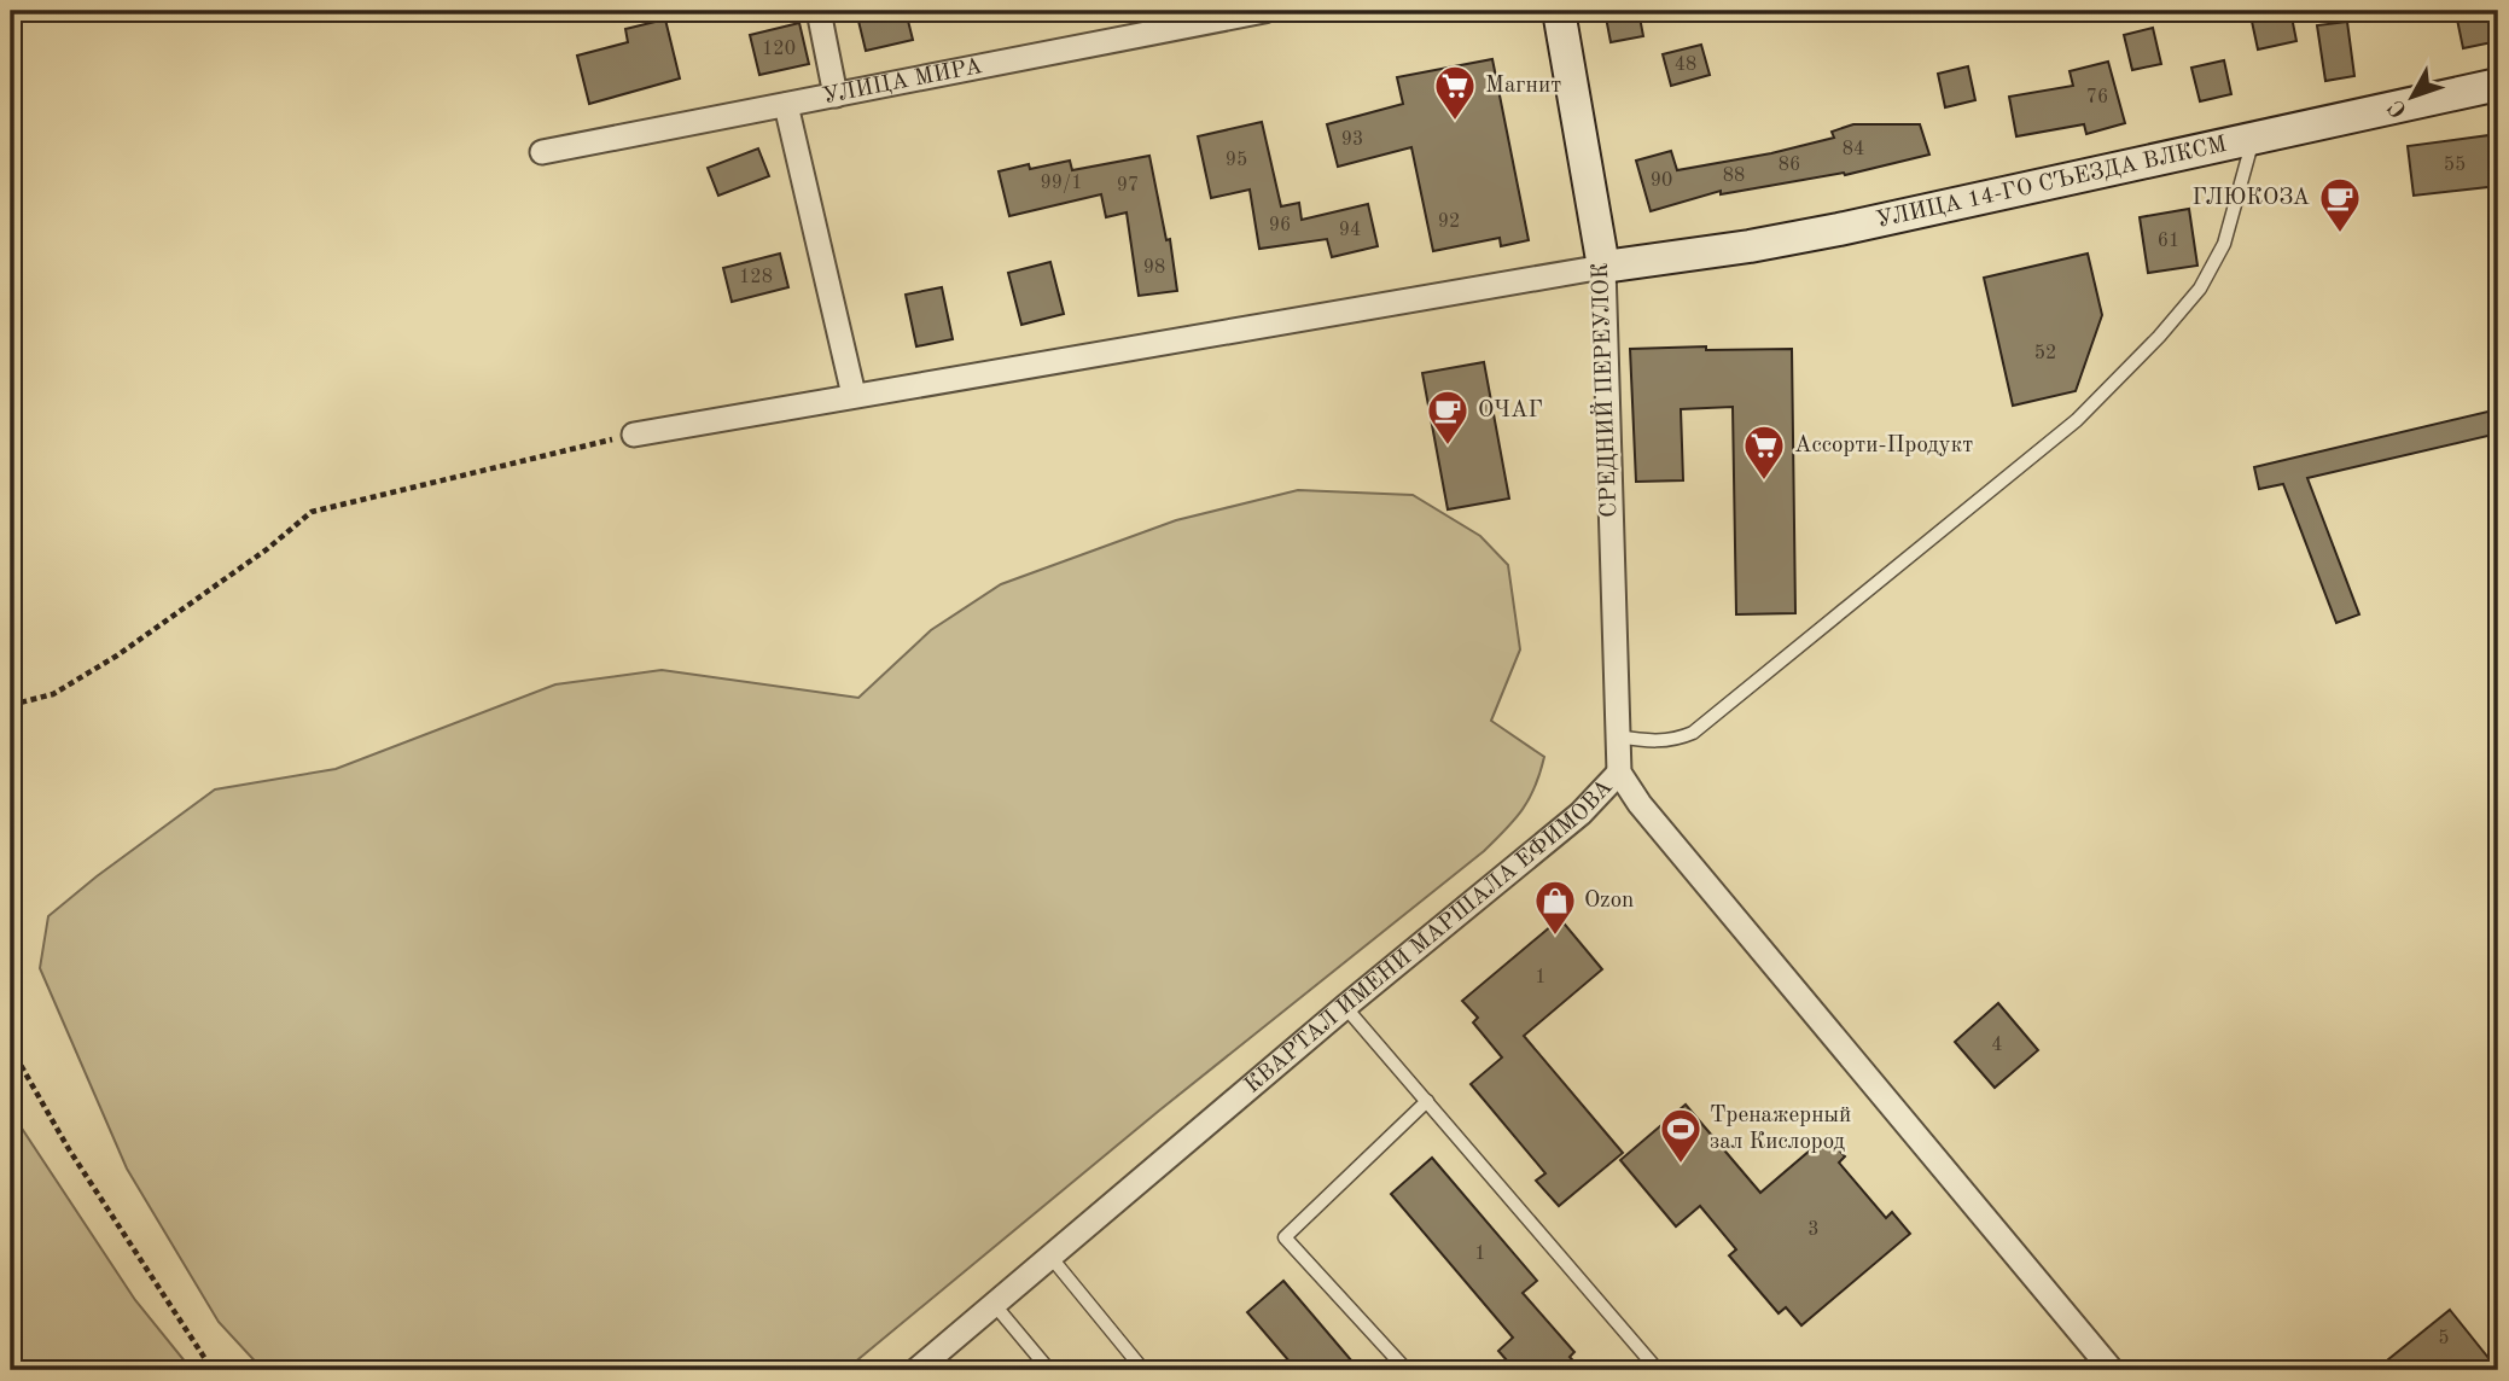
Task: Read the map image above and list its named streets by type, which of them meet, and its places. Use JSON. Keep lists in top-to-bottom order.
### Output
{
  "streets": {
    "street": [
      "УЛИЦА МИРА",
      "УЛИЦА 14-ГО СЪЕЗДА ВЛКСМ",
      "СРЕДНИЙ ПЕРЕУЛОК",
      "КВАРТАЛ ИМЕНИ МАРШАЛА ЕФИМОВА"
    ]
  },
  "crossings": [
    ["УЛИЦА 14-ГО СЪЕЗДА ВЛКСМ", "СРЕДНИЙ ПЕРЕУЛОК"],
    ["СРЕДНИЙ ПЕРЕУЛОК", "КВАРТАЛ ИМЕНИ МАРШАЛА ЕФИМОВА"]
  ],
  "places": {
    "supermarket": ["Магнит", "Ассорти-Продукт"],
    "cafe": ["ГЛЮКОЗА", "ОЧАГ"],
    "shop": ["Ozon"],
    "sports": ["Тренажерный зал Кислород"]
  },
  "house_numbers": [
    "120",
    "48",
    "76",
    "93",
    "84",
    "95",
    "86",
    "55",
    "88",
    "90",
    "99/1",
    "97",
    "92",
    "96",
    "94",
    "61",
    "98",
    "128",
    "52",
    "1",
    "4",
    "3",
    "1",
    "5"
  ],
  "north": "bottom left"
}
